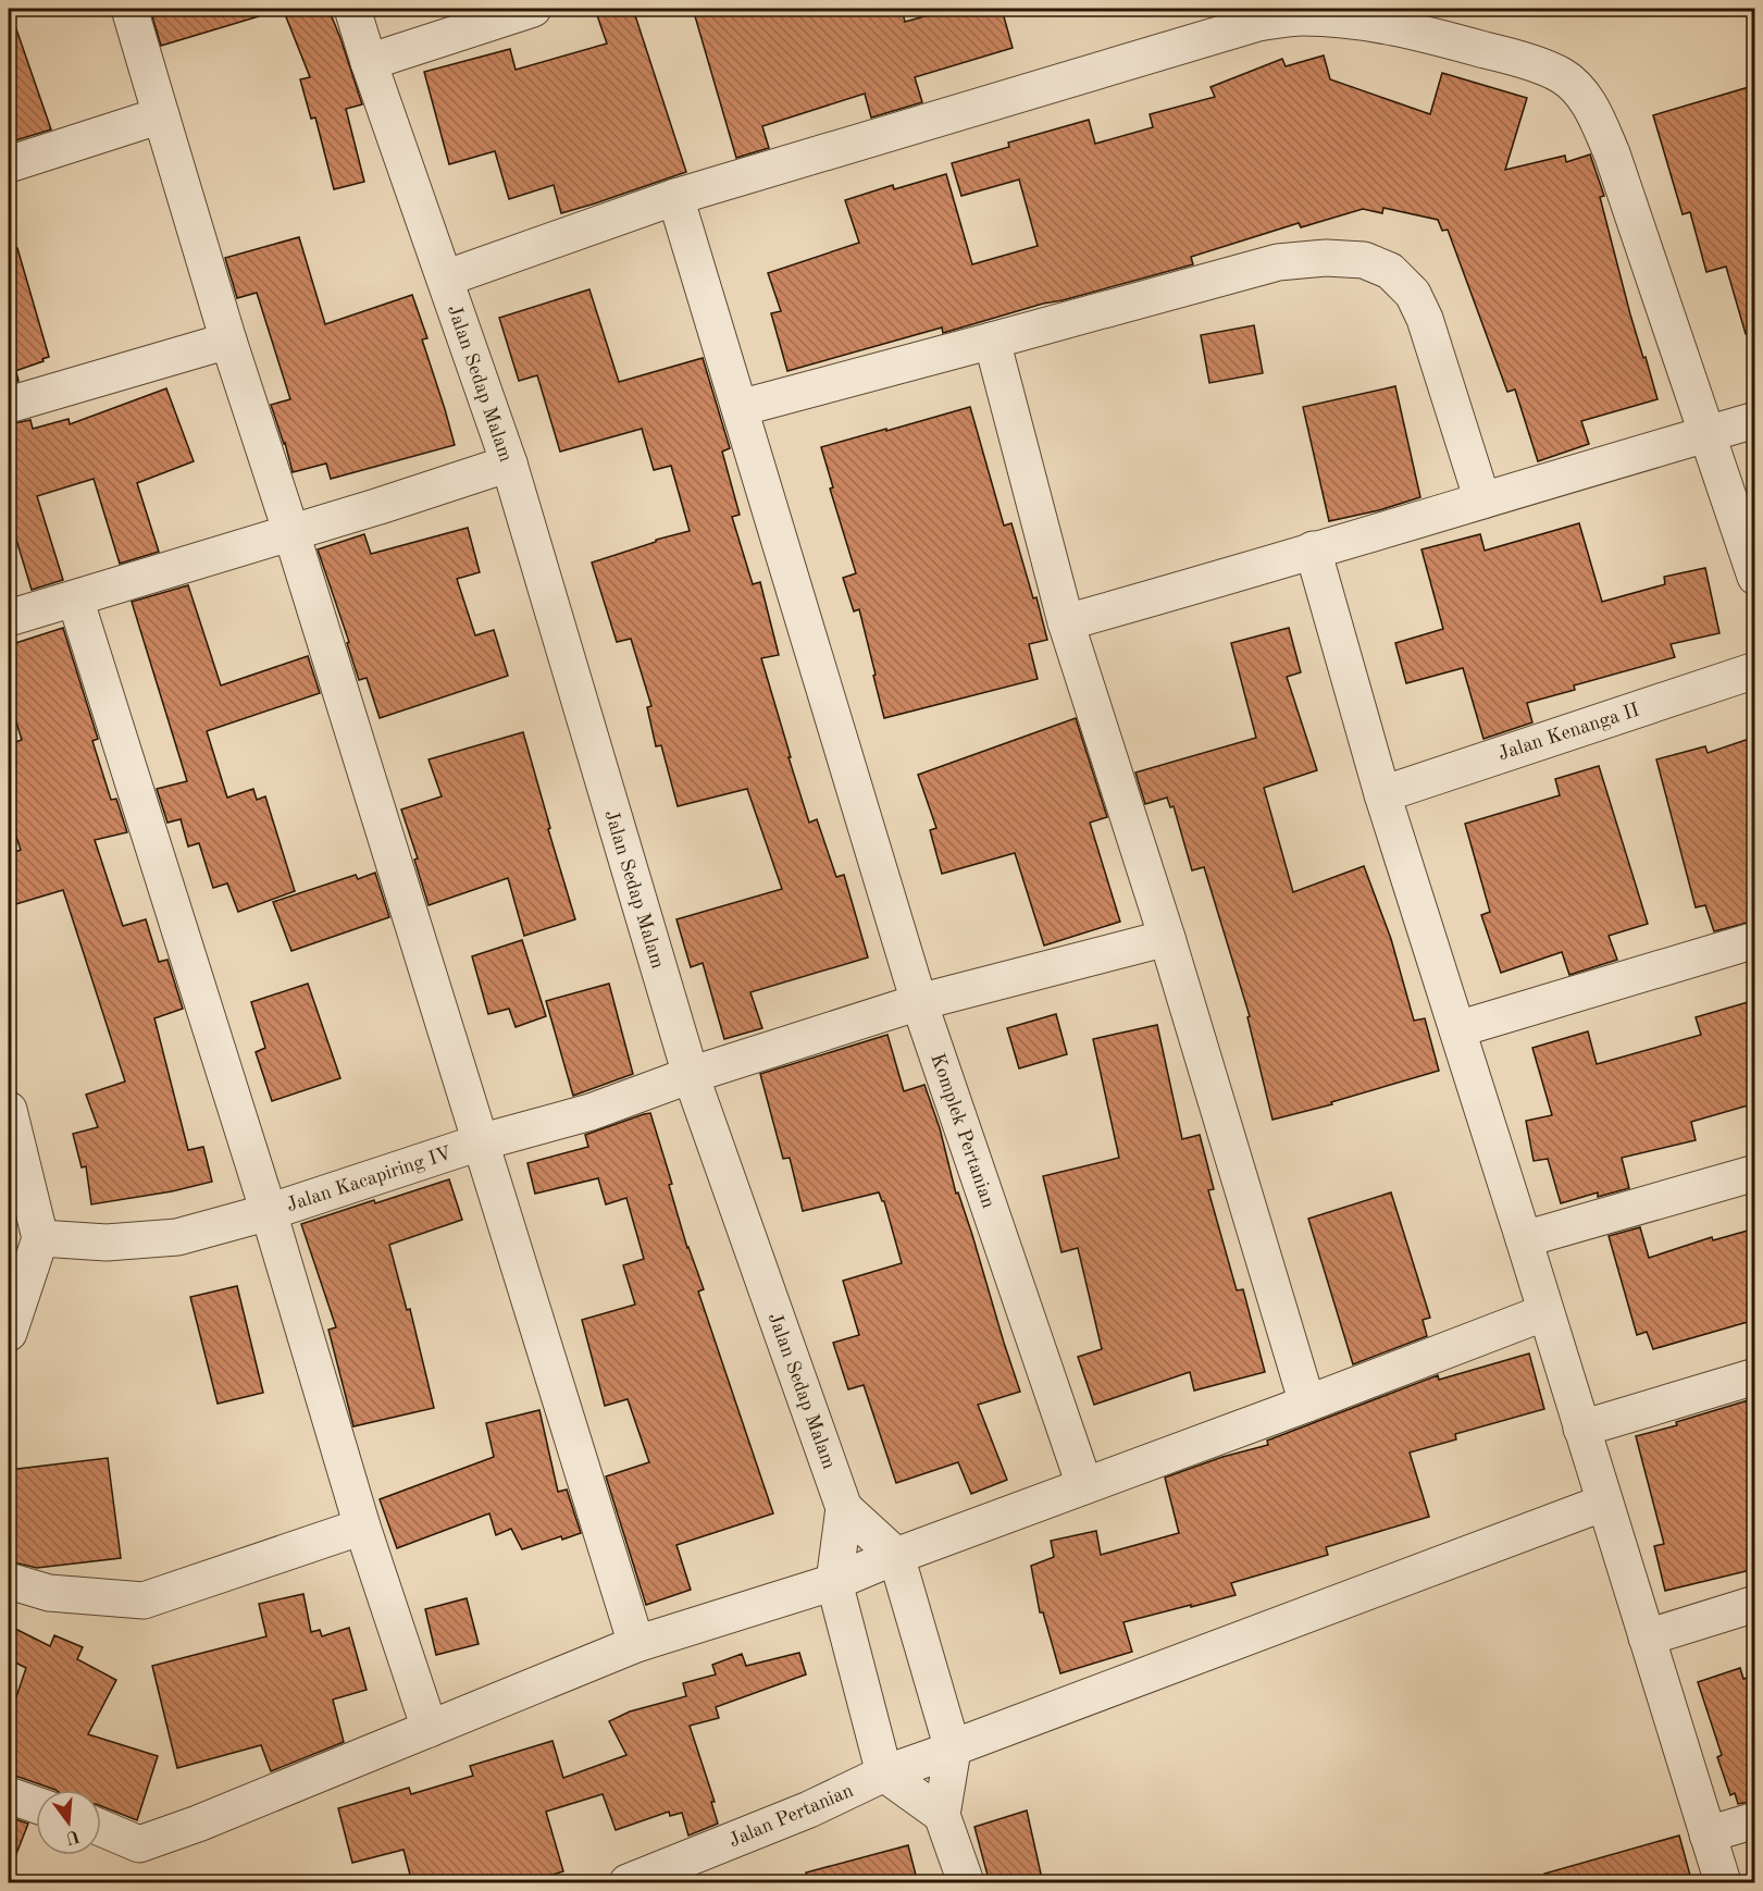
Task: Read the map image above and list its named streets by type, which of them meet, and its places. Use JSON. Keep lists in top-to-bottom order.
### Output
{
  "streets": {
    "street": [
      "Jalan Sedap Malam",
      "Jalan Kenanga II",
      "Komplek Pertanian",
      "Jalan Kacapiring IV",
      "Jalan Pertanian"
    ]
  },
  "crossings": [
    ["Jalan Sedap Malam", "Jalan Kacapiring IV"],
    ["Jalan Sedap Malam", "Jalan Pertanian"]
  ],
  "north": "bottom"
}
